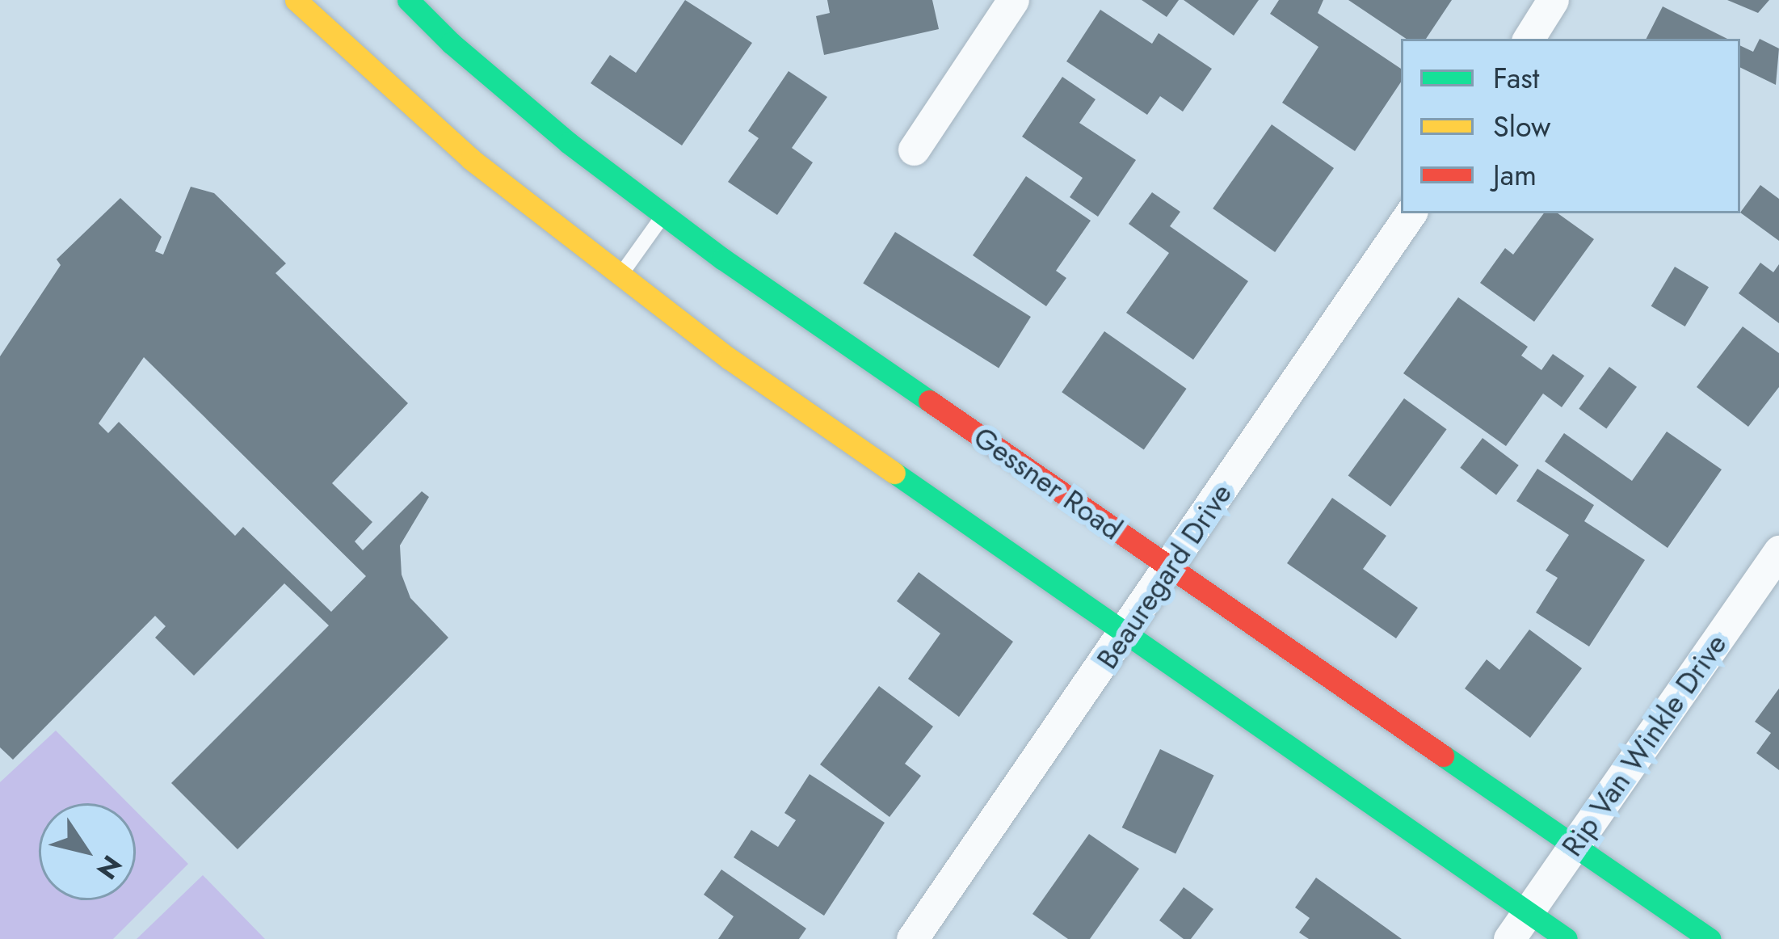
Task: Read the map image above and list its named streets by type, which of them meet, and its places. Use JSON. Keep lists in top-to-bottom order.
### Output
{
  "streets": {
    "main road": ["Gessner Road"],
    "street": ["Beauregard Drive", "Rip Van Winkle Drive"]
  },
  "crossings": [
    ["Gessner Road", "Beauregard Drive"],
    ["Gessner Road", "Rip Van Winkle Drive"]
  ],
  "legend": ["Fast", "Slow", "Jam"],
  "north": "bottom right"
}
